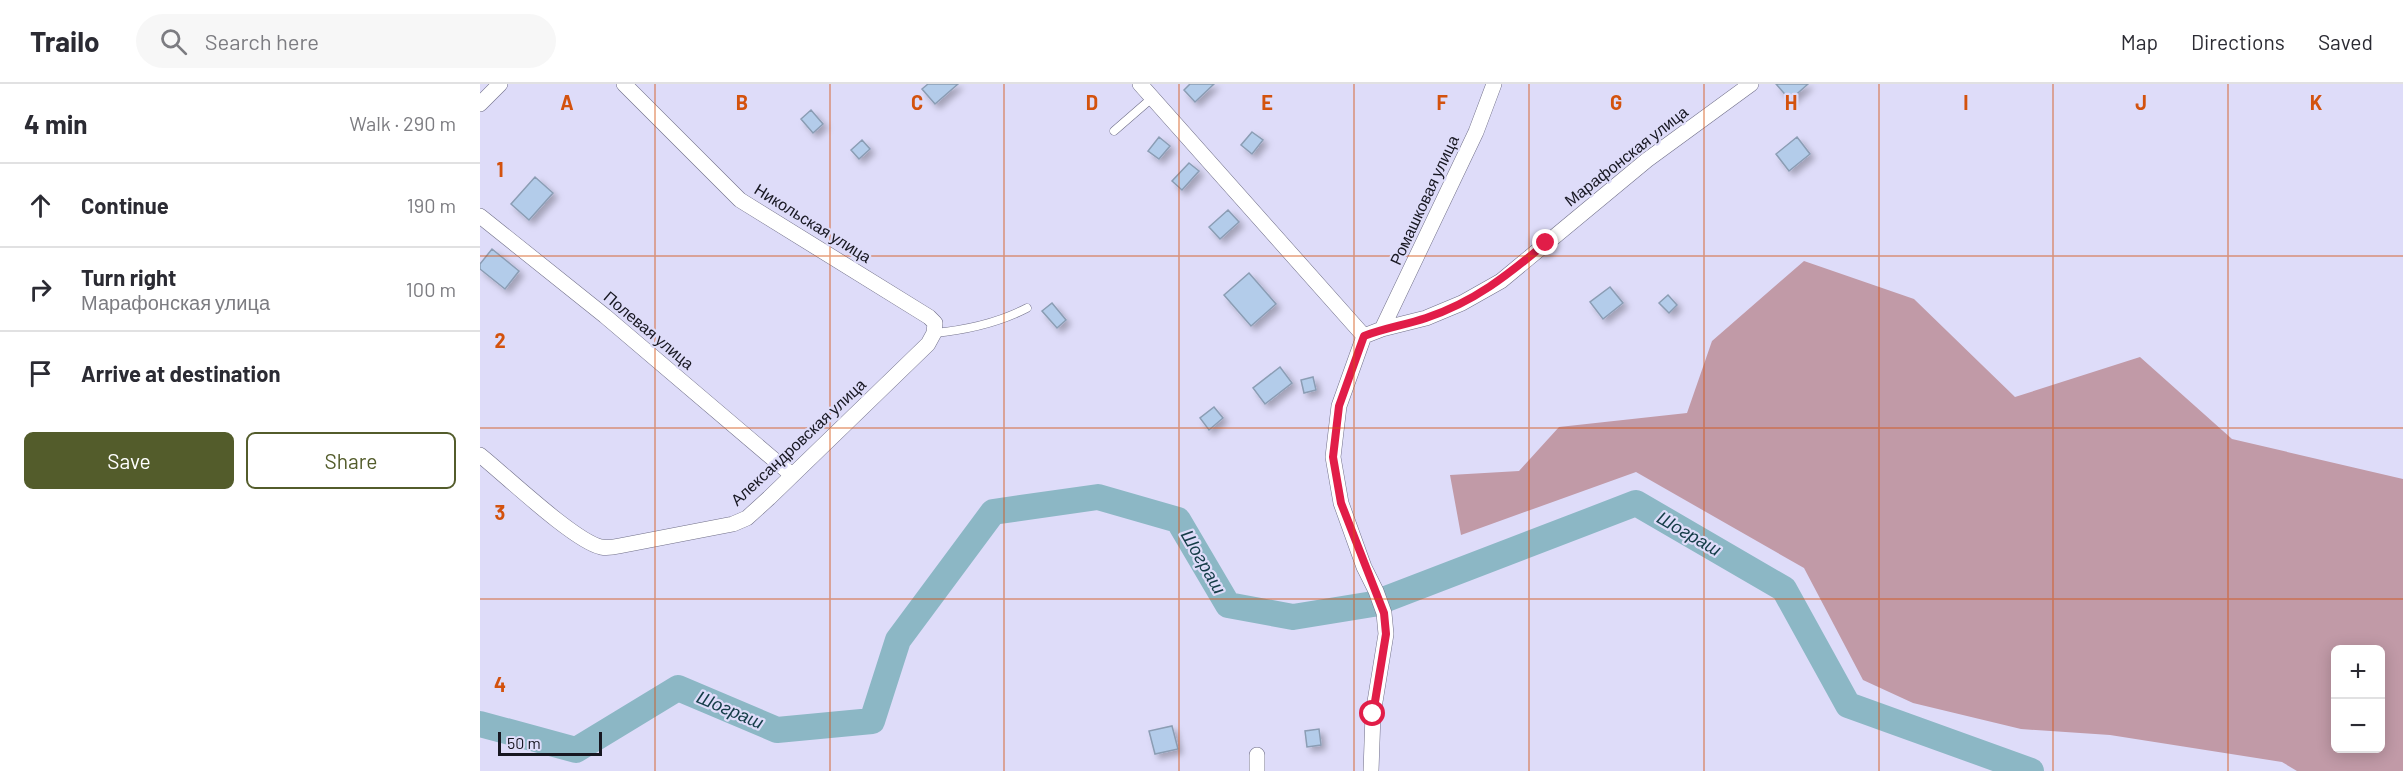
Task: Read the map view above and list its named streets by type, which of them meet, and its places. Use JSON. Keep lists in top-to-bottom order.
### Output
{
  "streets": {
    "street": [
      "Марафонская улица",
      "Ромашковая улица",
      "Никольская улица",
      "Полевая улица",
      "Александровская улица"
    ]
  },
  "crossings": [
    ["Марафонская улица", "Ромашковая улица"],
    ["Никольская улица", "Александровская улица"],
    ["Полевая улица", "Александровская улица"]
  ],
  "water": ["Шограш"],
  "scale_bar": "50 m",
  "page": {
    "header": "Trailo",
    "search": "Search here",
    "nav": ["Map", "Directions", "Saved"],
    "heading": ["4 min", "Walk · 290 m"],
    "list": [
      ["Continue", "190 m"],
      ["Turn right", "Марафонская улица", "100 m"],
      "Arrive at destination"
    ],
    "buttons": ["Save", "Share"],
    "map_buttons": ["+", "−"],
    "scale": "50 m"
  },
  "grid": {
    "columns": [
      "A",
      "B",
      "C",
      "D",
      "E",
      "F",
      "G",
      "H",
      "I",
      "J",
      "K"
    ],
    "rows": [
      "1",
      "2",
      "3",
      "4"
    ]
  }
}
